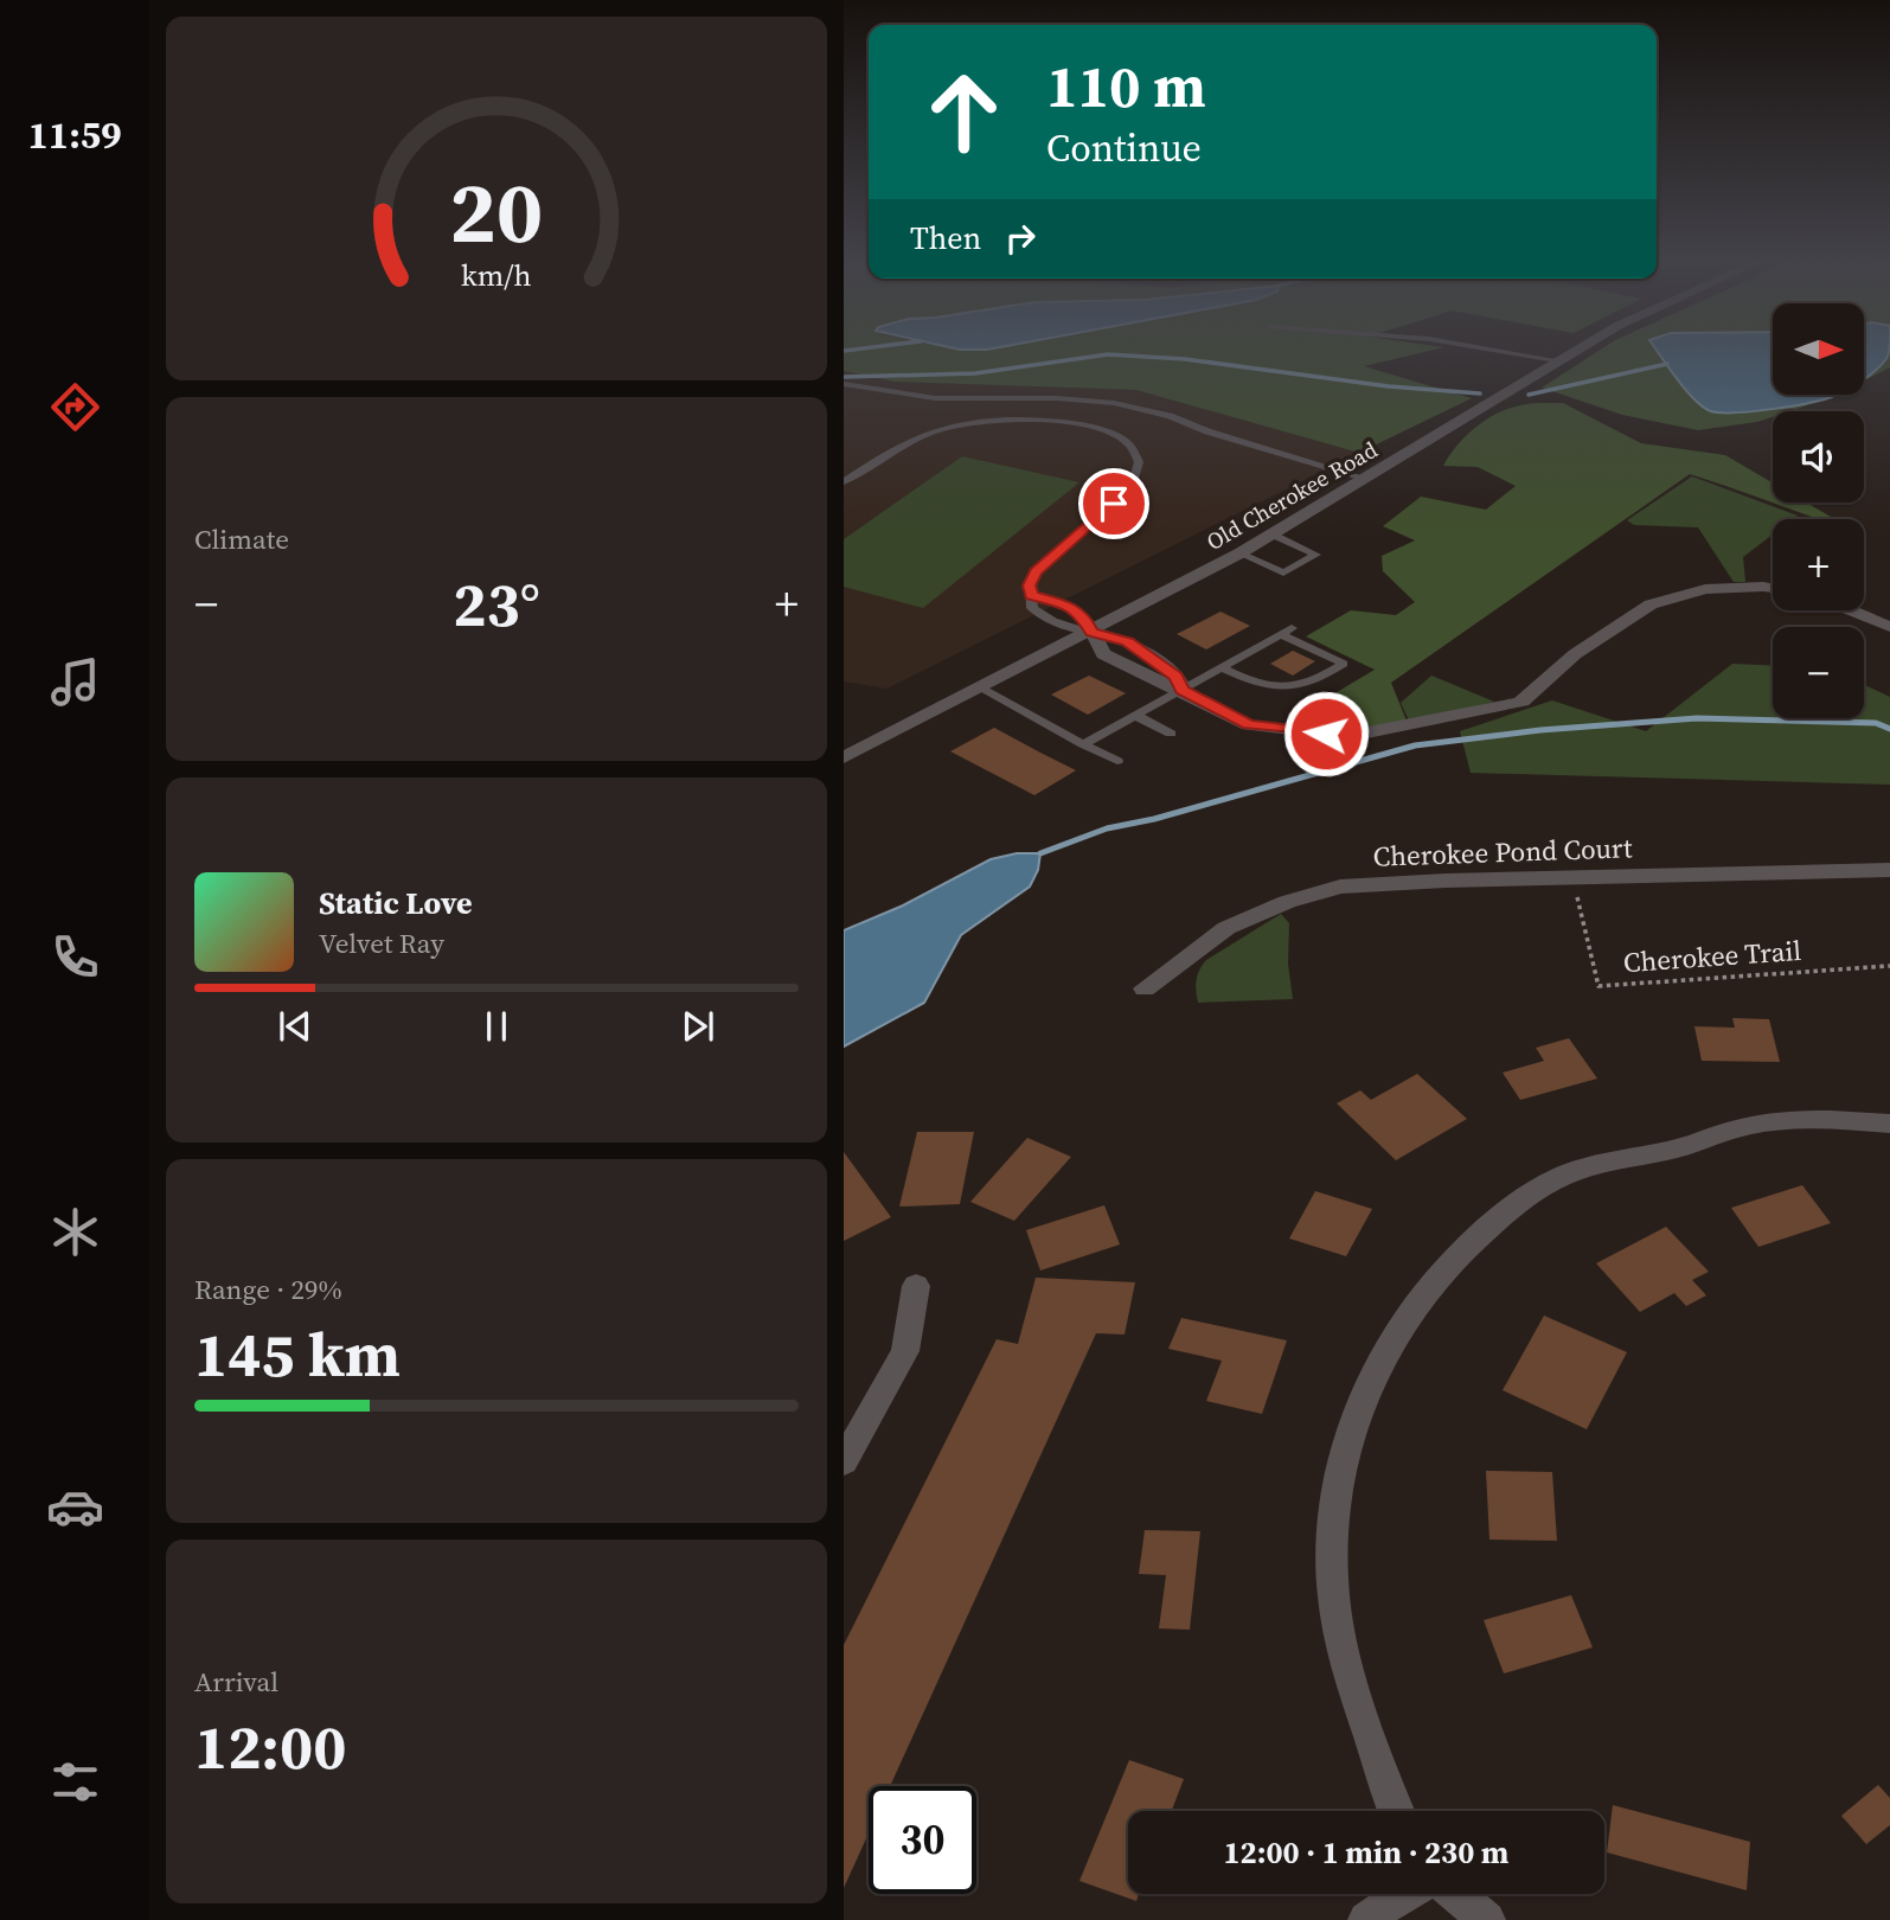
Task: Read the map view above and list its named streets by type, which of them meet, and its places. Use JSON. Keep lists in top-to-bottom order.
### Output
{
  "streets": {
    "street": ["Old Cherokee Road", "Cherokee Pond Court"],
    "path": ["Cherokee Trail"]
  },
  "crossings": [
    ["Cherokee Pond Court", "Cherokee Trail"]
  ],
  "north": "right",
  "page": {
    "tabs": "11:59",
    "turn": ["110 m", "Continue"],
    "then": "Then",
    "map_buttons": ["+", "−"],
    "tile": [
      "Climate",
      ["Range · 29%", "145 km"],
      ["Arrival", "12:00"]
    ],
    "heat": ["−", "23°", "+"],
    "song": ["Static Love", "Velvet Ray"],
    "limit": "30",
    "trip": "12:00 · 1 min · 230 m",
    "gauge": ["20", "km/h"]
  }
}
